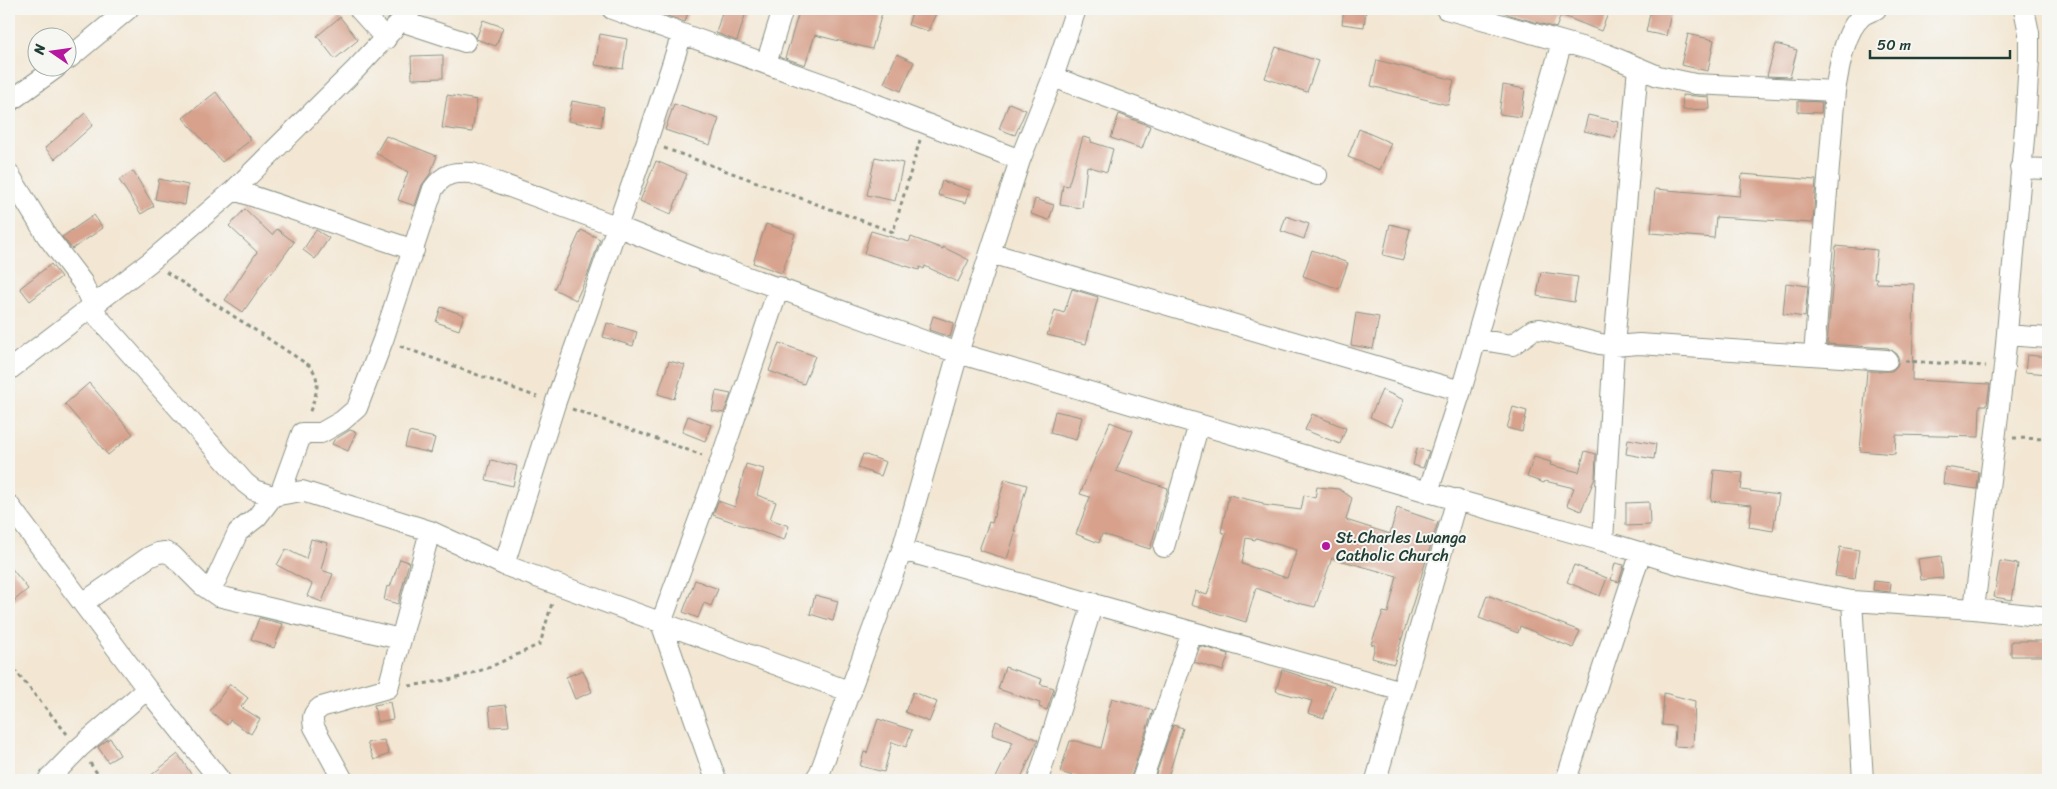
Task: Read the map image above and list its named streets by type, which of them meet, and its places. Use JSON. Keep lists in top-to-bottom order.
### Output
{
  "places": ["St.Charles Lwanga Catholic Church"],
  "scale_bar": "50 m",
  "north": "left"
}
